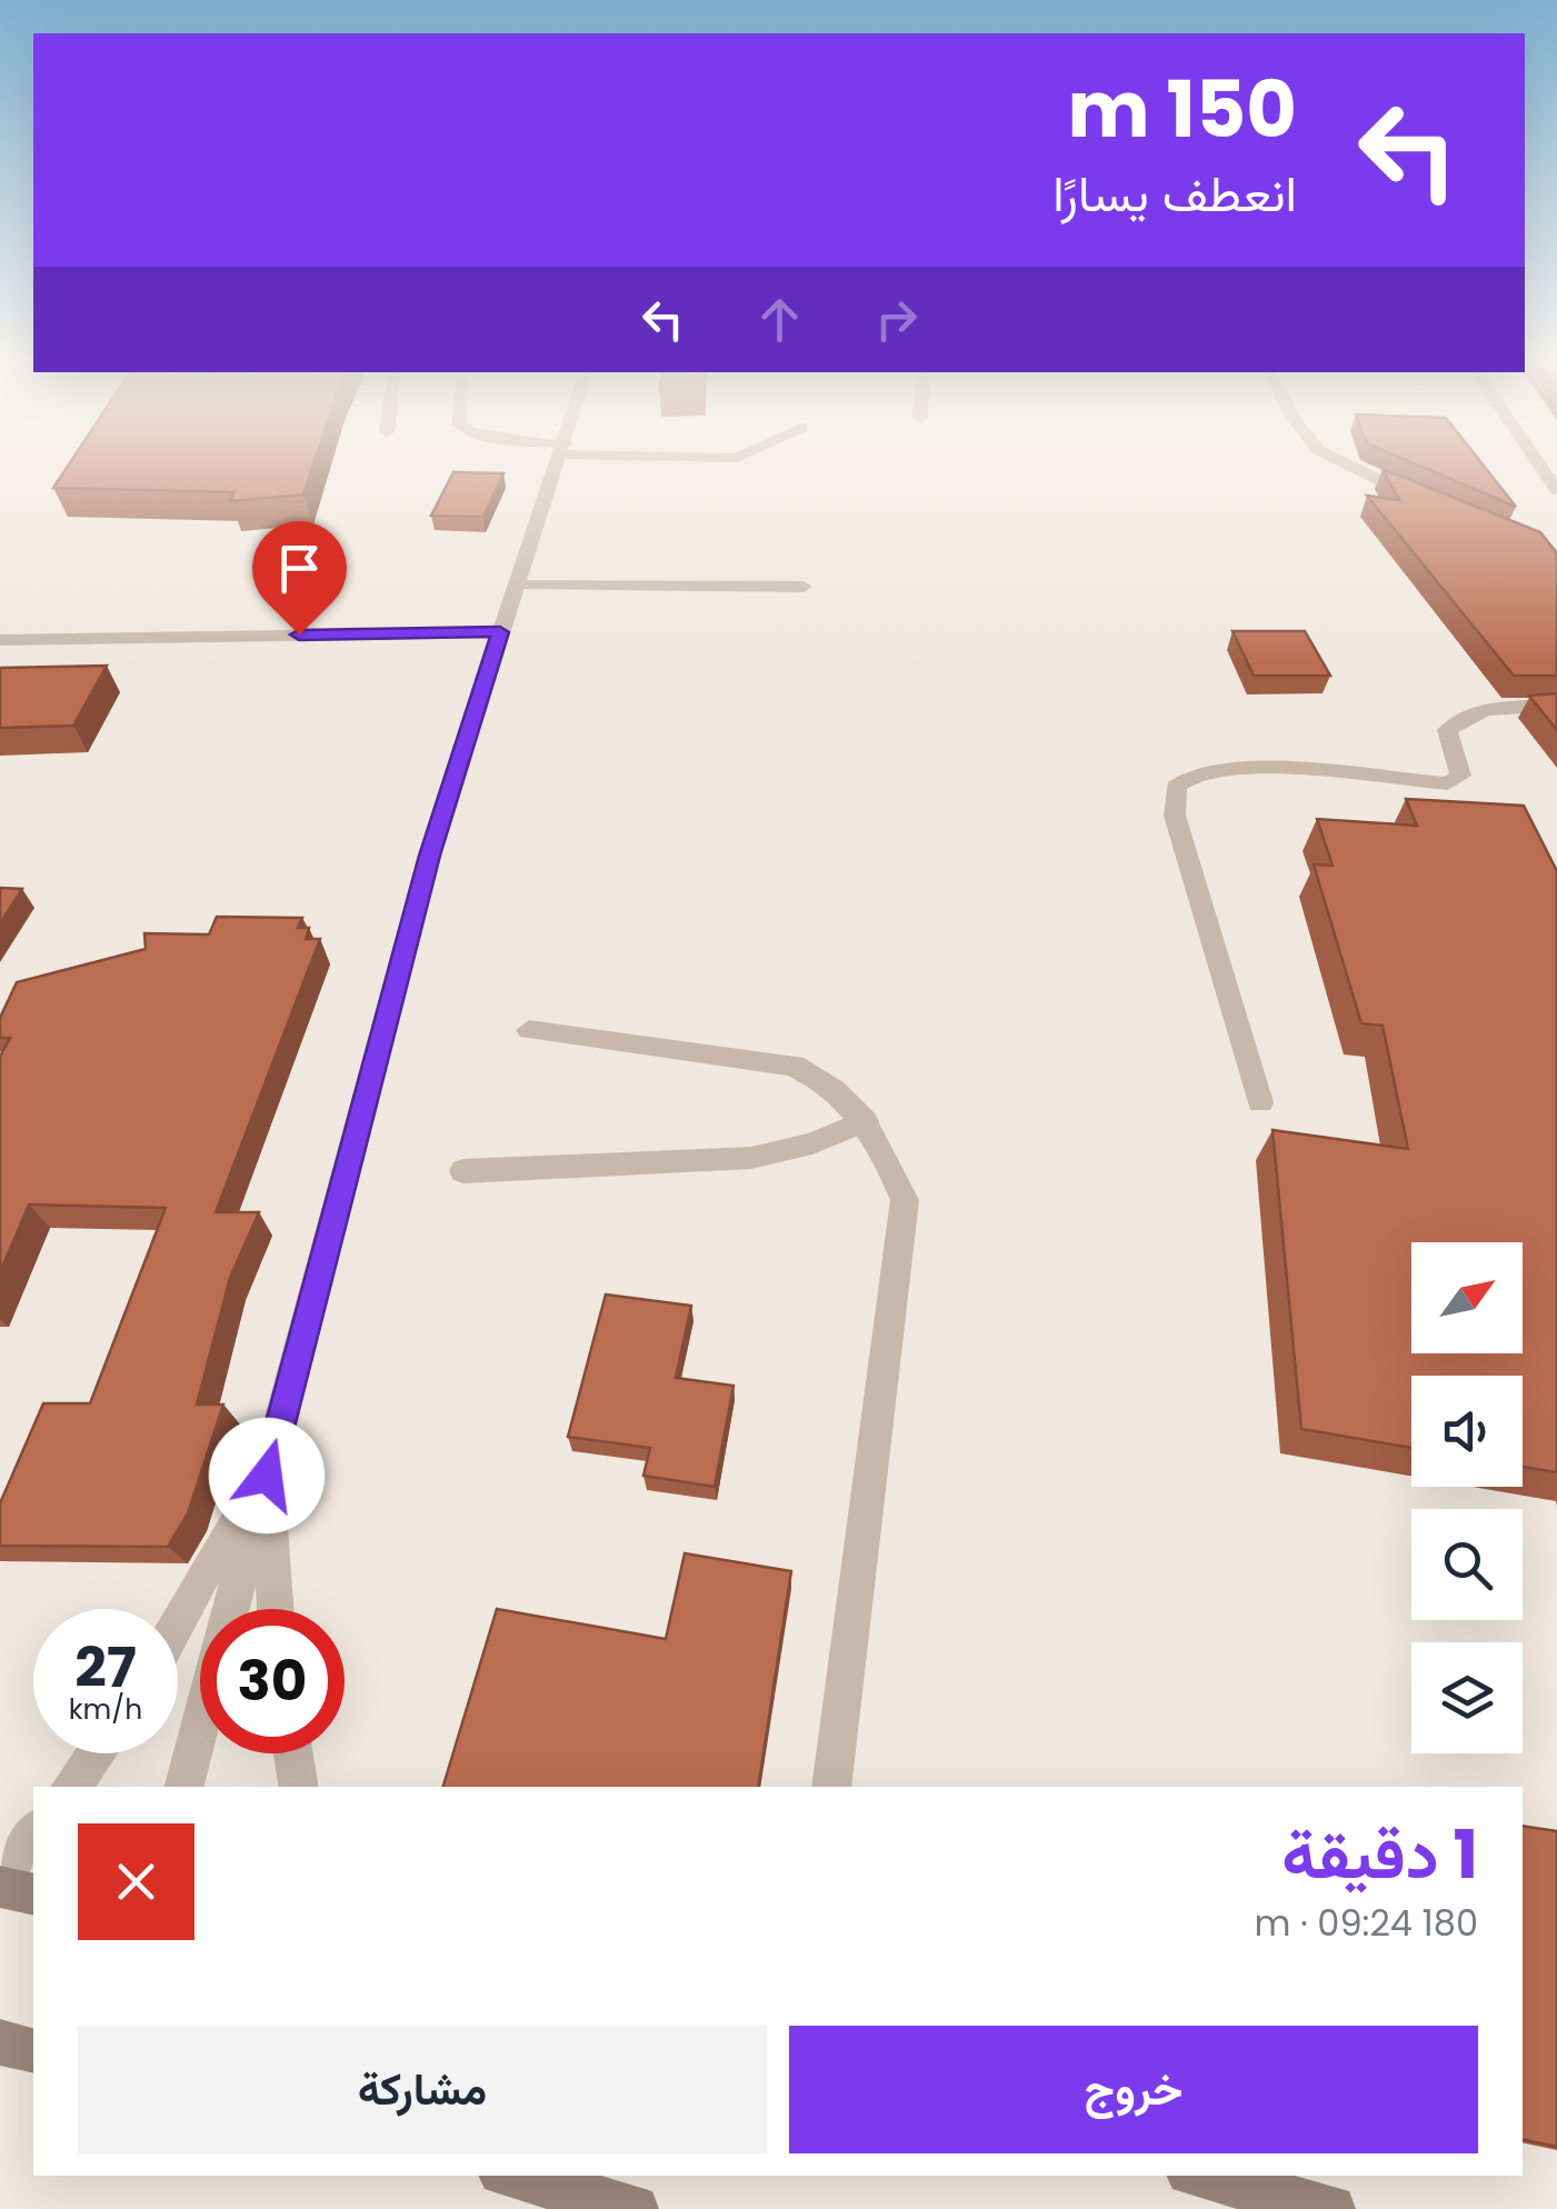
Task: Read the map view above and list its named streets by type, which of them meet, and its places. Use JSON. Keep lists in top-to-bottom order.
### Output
{
  "north": "top right",
  "page": {
    "turn": ["150 m", "انعطف يسارًا"],
    "speed": "27 km/h",
    "limit": "30",
    "heading": ["1 دقيقة", "180 m · 09:24"],
    "buttons": ["خروج", "مشاركة"]
  }
}
